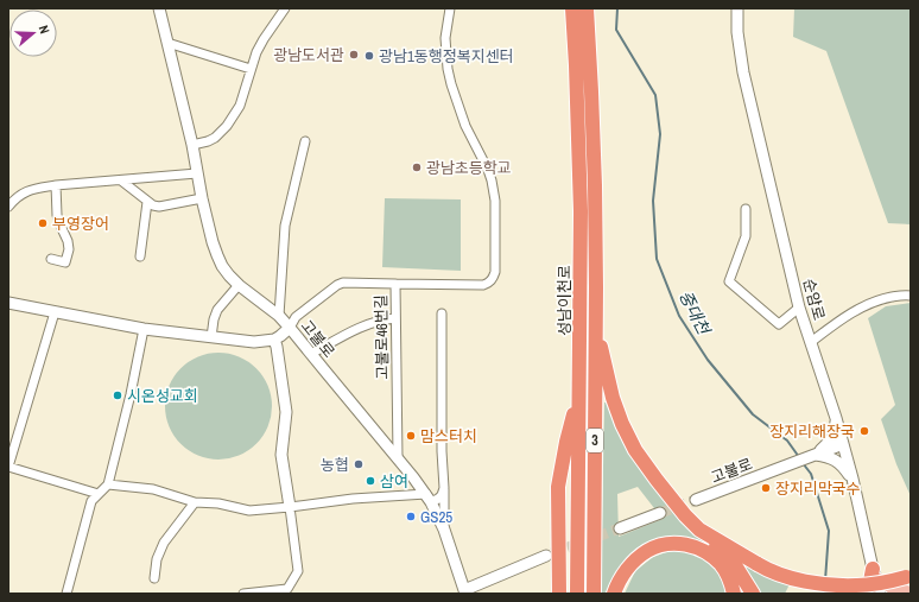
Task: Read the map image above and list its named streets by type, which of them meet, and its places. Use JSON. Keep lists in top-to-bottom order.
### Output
{
  "streets": {
    "highway": ["성남이천로", "3"],
    "street": ["순암로", "고불로46번길", "고불로"]
  },
  "crossings": [
    ["고불로46번길", "고불로"]
  ],
  "water": ["중대천"],
  "places": [
    "광남도서관",
    "광남1동행정복지센터",
    "광남초등학교",
    "부영장어",
    "시온성교회",
    "장지리해장국",
    "맘스터치",
    "농협",
    "삼여",
    "장지리막국수",
    "GS25"
  ],
  "north": "right"
}
